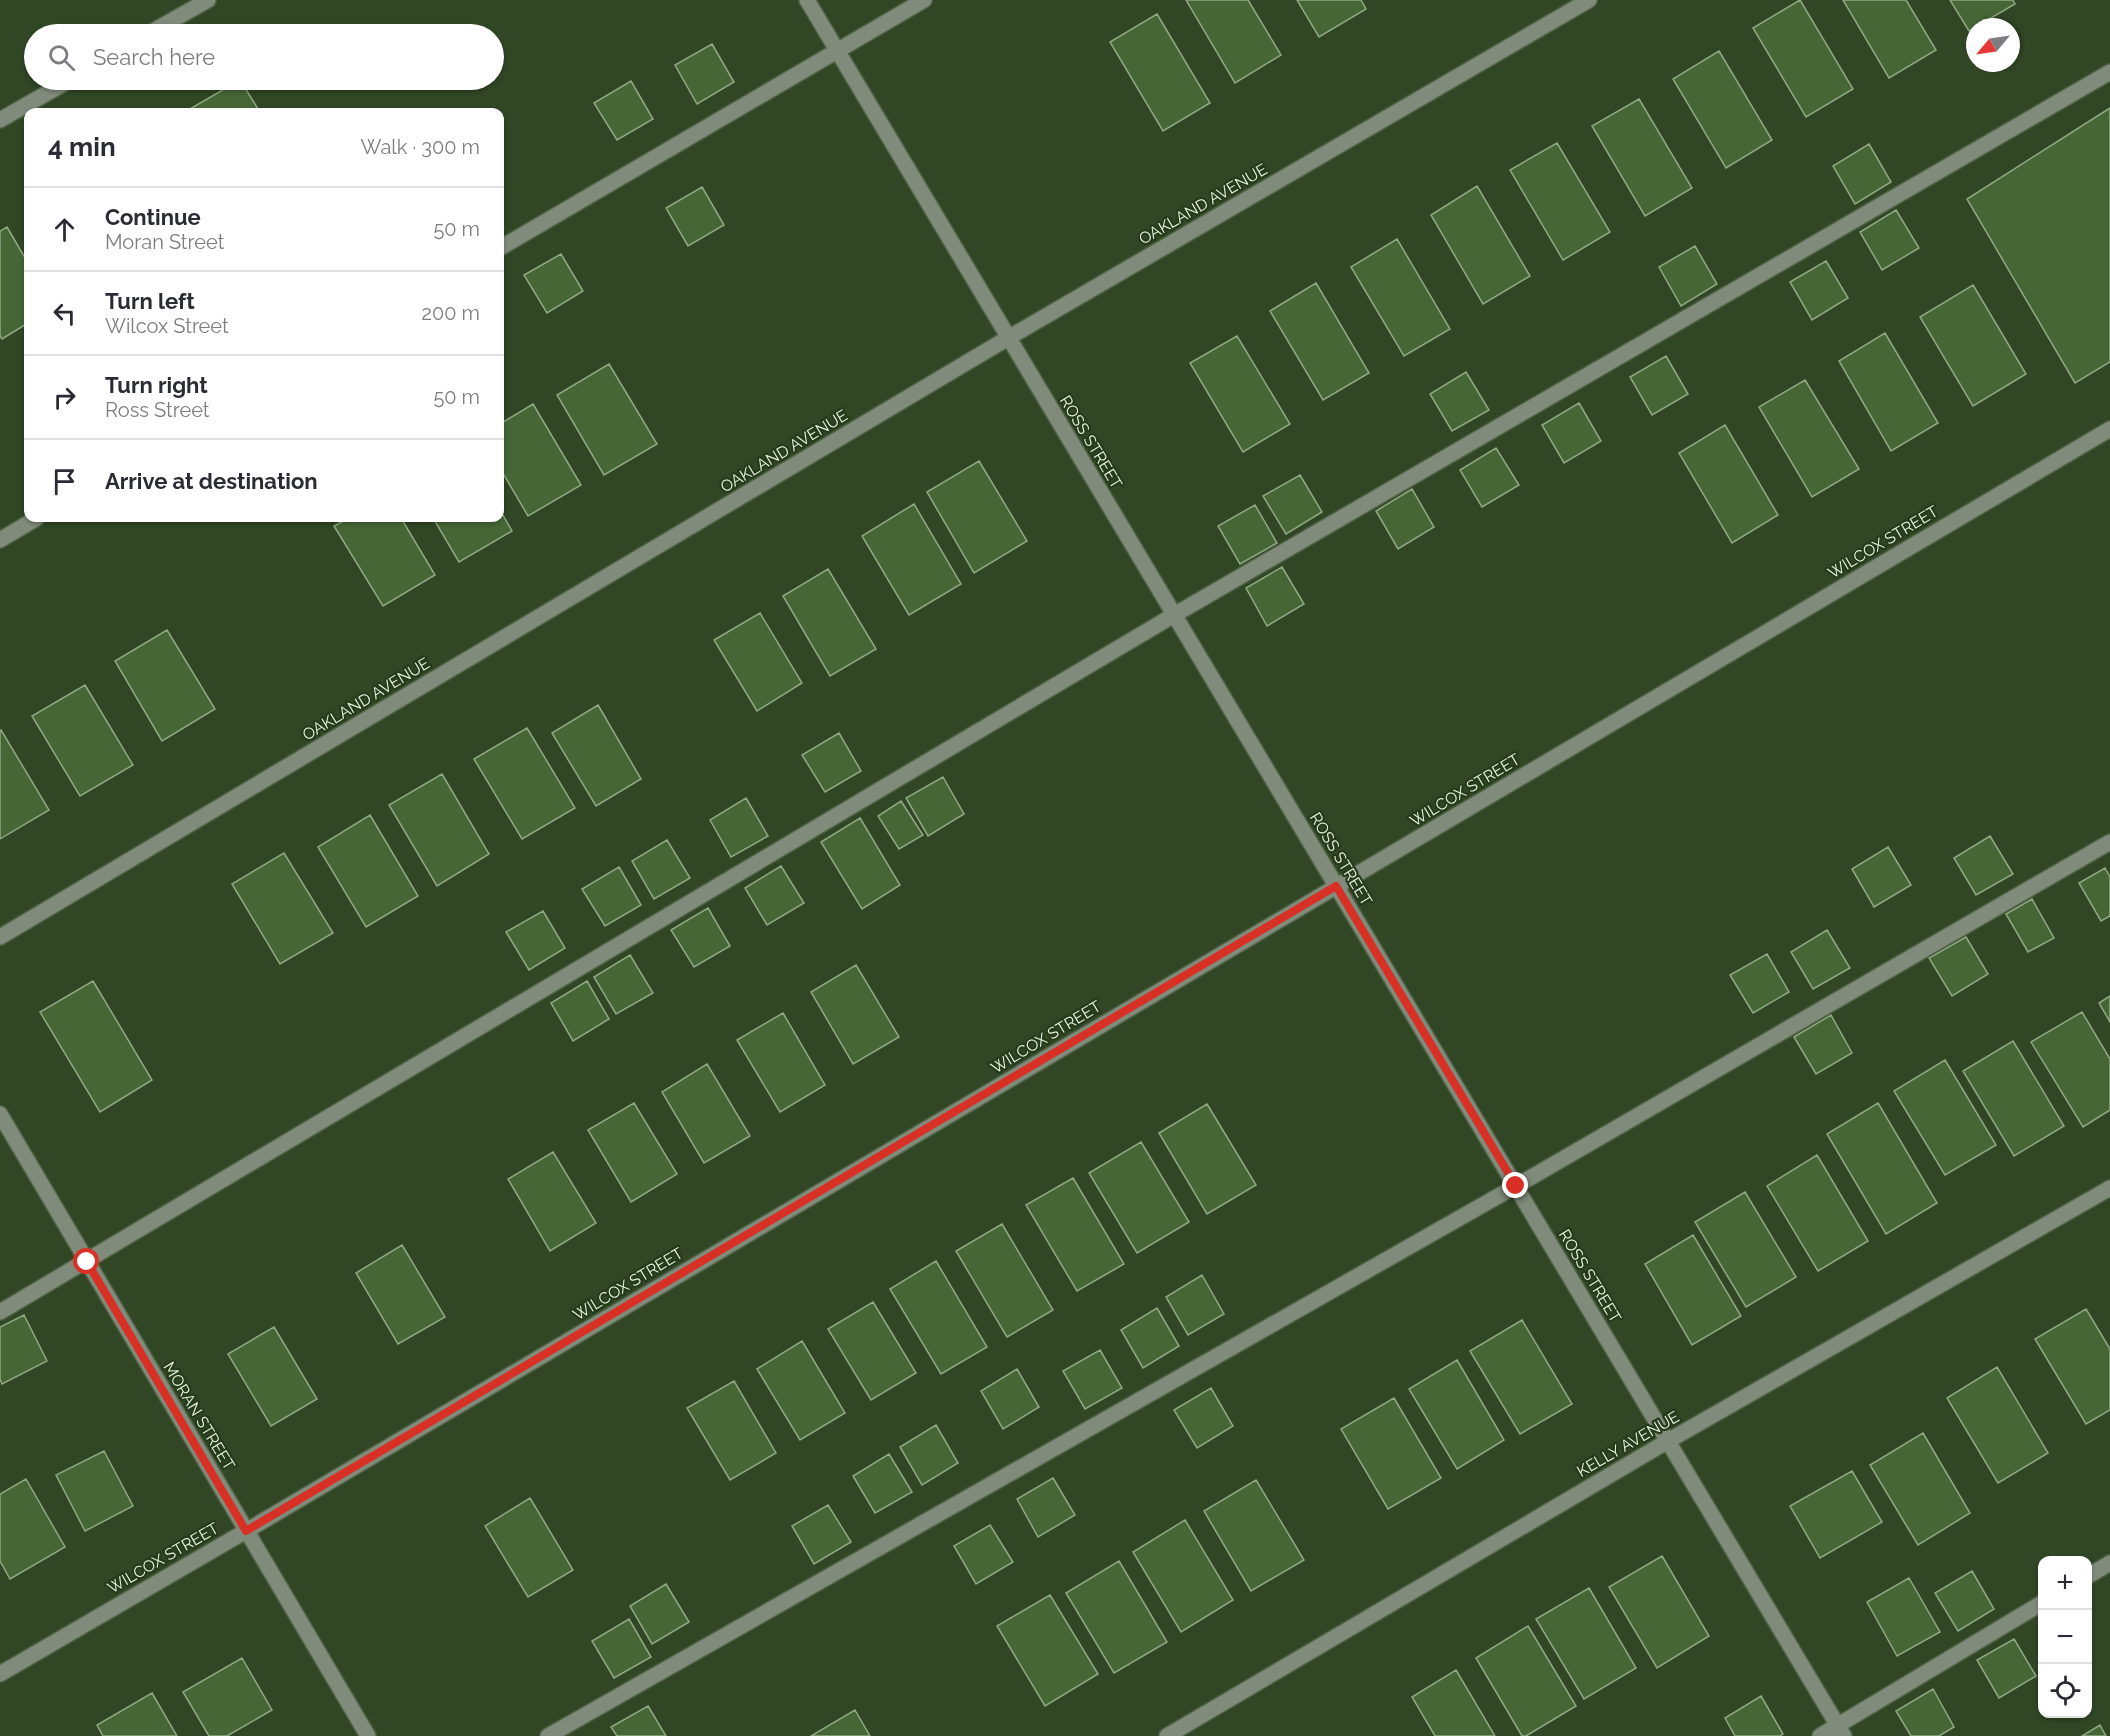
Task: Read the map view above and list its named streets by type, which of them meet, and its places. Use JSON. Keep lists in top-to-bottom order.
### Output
{
  "streets": {
    "street": [
      "OAKLAND AVENUE",
      "ROSS STREET",
      "WILCOX STREET",
      "MORAN STREET",
      "KELLY AVENUE"
    ]
  },
  "crossings": [
    ["OAKLAND AVENUE", "ROSS STREET"],
    ["ROSS STREET", "WILCOX STREET"],
    ["ROSS STREET", "KELLY AVENUE"],
    ["WILCOX STREET", "MORAN STREET"]
  ],
  "north": "bottom left",
  "page": {
    "search": "Search here",
    "heading": ["4 min", "Walk · 300 m"],
    "list": [
      ["Continue", "Moran Street", "50 m"],
      ["Turn left", "Wilcox Street", "200 m"],
      ["Turn right", "Ross Street", "50 m"],
      "Arrive at destination"
    ],
    "map_buttons": ["+", "−"]
  }
}
